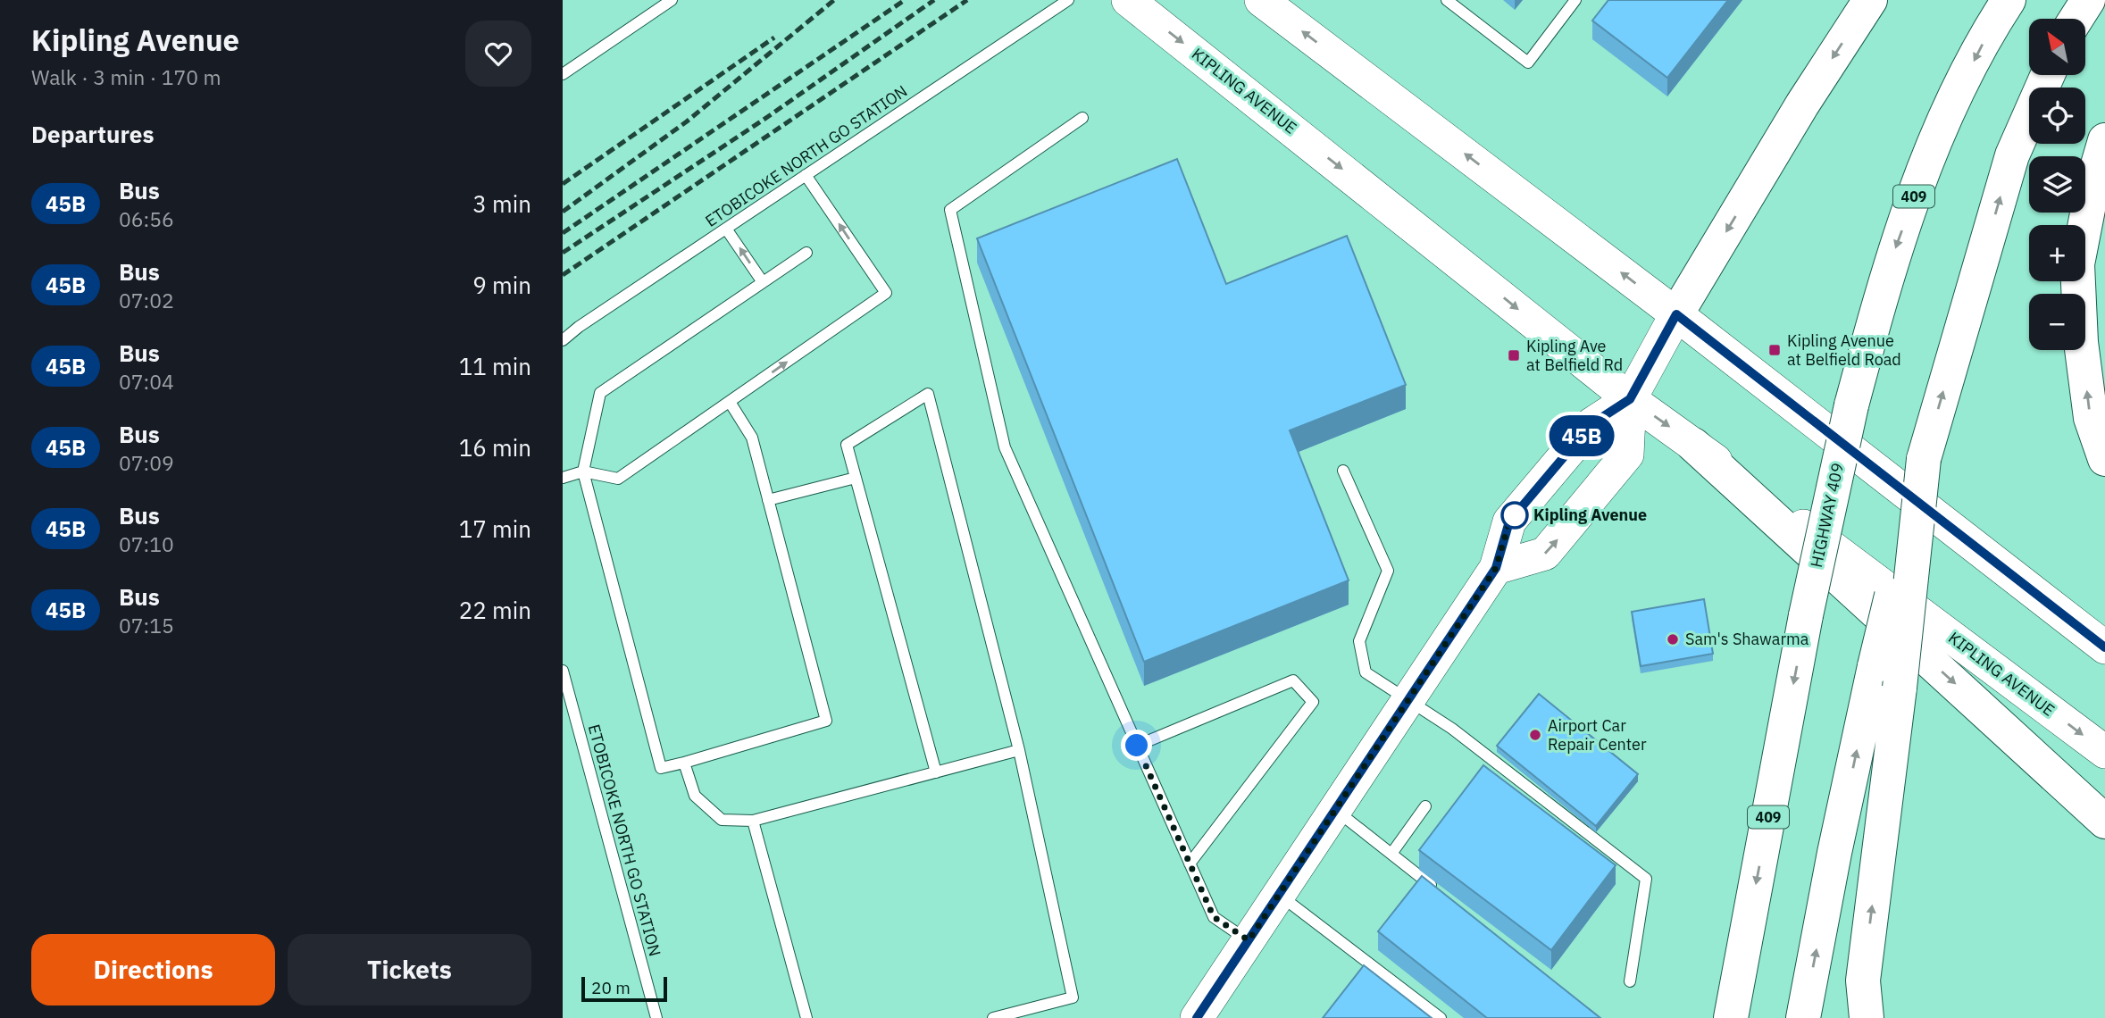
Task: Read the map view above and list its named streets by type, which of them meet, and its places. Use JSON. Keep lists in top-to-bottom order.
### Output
{
  "streets": {
    "highway": ["409", "HIGHWAY 409"],
    "main road": ["KIPLING AVENUE"],
    "lane": ["ETOBICOKE NORTH GO STATION"]
  },
  "places": {
    "transit": ["Kipling Avenue at Belfield Road", "Kipling Ave at Belfield Rd"],
    "other": ["Kipling Avenue", "Sam's Shawarma", "Airport Car Repair Center"]
  },
  "lines": ["bus line 45B"],
  "scale_bar": "20 m",
  "north": "top left",
  "page": {
    "heading": [
      ["Kipling Avenue", "Walk · 3 min · 170 m"],
      "Departures"
    ],
    "on_map": "45B",
    "map_buttons": ["+", "−"],
    "list": [
      {
        "mark": "45B",
        "name": "Bus",
        "note": "06:56",
        "value": "3 min"
      },
      {
        "mark": "45B",
        "name": "Bus",
        "note": "07:02",
        "value": "9 min"
      },
      {
        "mark": "45B",
        "name": "Bus",
        "note": "07:04",
        "value": "11 min"
      },
      {
        "mark": "45B",
        "name": "Bus",
        "note": "07:09",
        "value": "16 min"
      },
      {
        "mark": "45B",
        "name": "Bus",
        "note": "07:10",
        "value": "17 min"
      },
      {
        "mark": "45B",
        "name": "Bus",
        "note": "07:15",
        "value": "22 min"
      }
    ],
    "buttons": ["Directions", "Tickets"],
    "scale": "20 m"
  }
}
